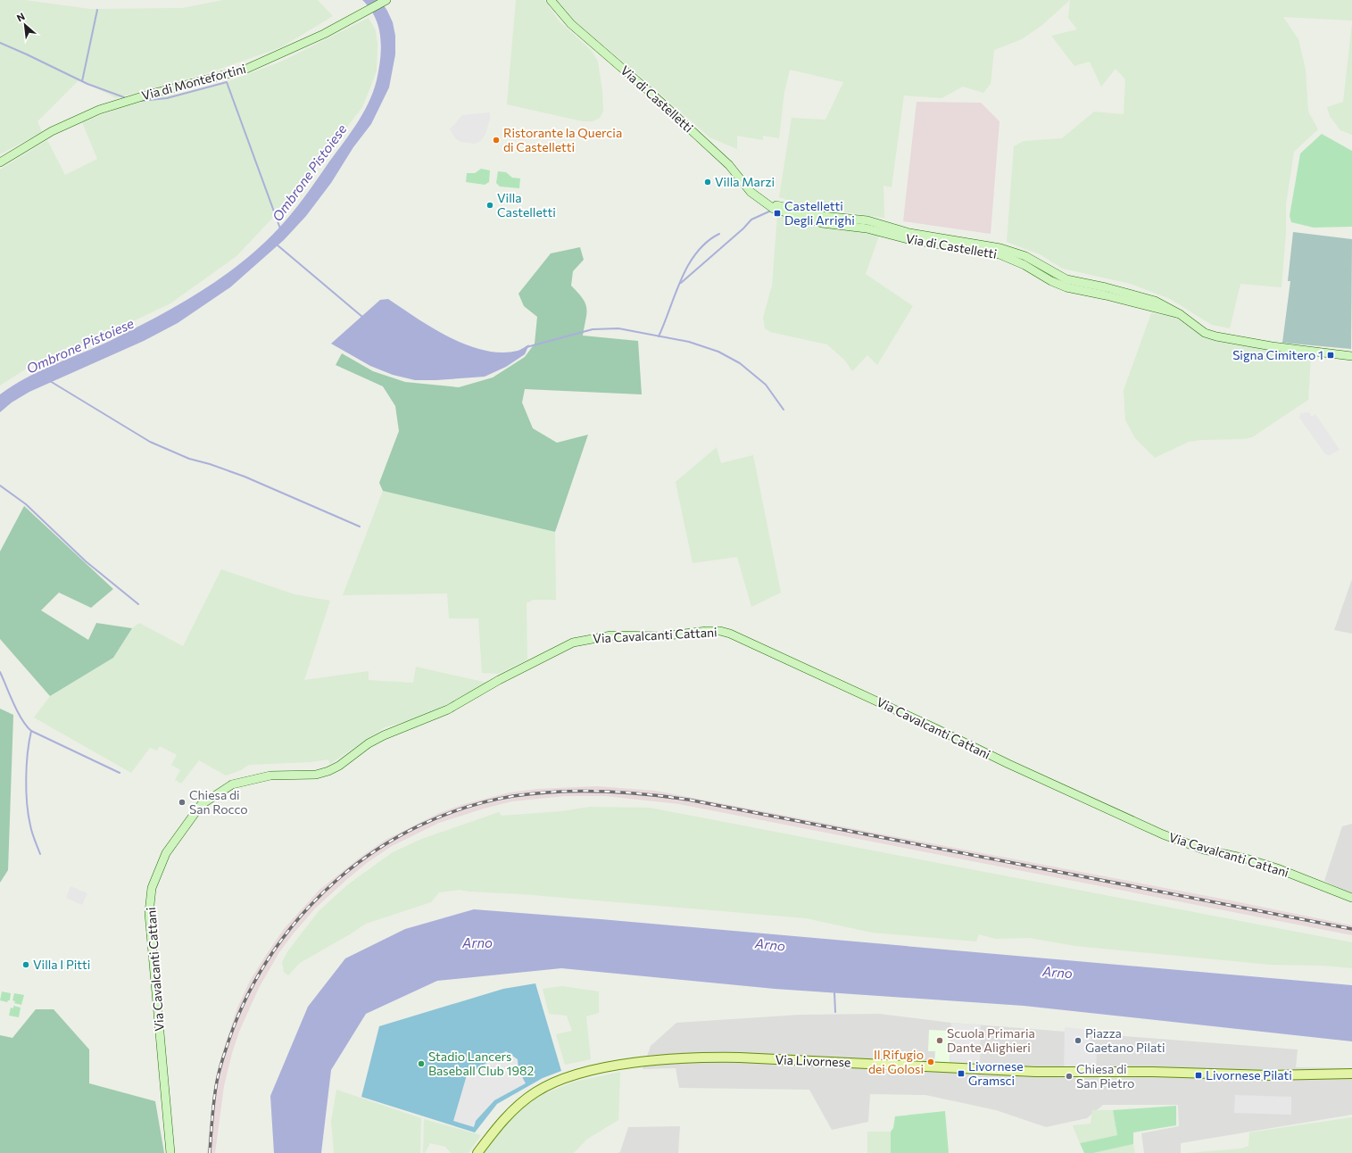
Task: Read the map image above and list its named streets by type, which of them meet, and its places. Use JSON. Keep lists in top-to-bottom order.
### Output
{
  "streets": {
    "main road": ["Via Livornese"],
    "street": ["Via di Montefortini", "Via di Castelletti", "Via Cavalcanti Cattani"]
  },
  "water": ["Ombrone Pistoiese", "Arno"],
  "places": {
    "other": [
      "Ristorante la Quercia di Castelletti",
      "Villa Marzi",
      "Villa Castelletti",
      "Chiesa di San Rocco",
      "Villa I Pitti",
      "Scuola Primaria Dante Alighieri",
      "Piazza Gaetano Pilati",
      "Il Rifugio dei Golosi",
      "Stadio Lancers Baseball Club 1982",
      "Chiesa di San Pietro"
    ],
    "transit": [
      "Castelletti Degli Arrighi",
      "Signa Cimitero 1",
      "Livornese Gramsci",
      "Livornese Pilati"
    ]
  },
  "north": "top left"
}
